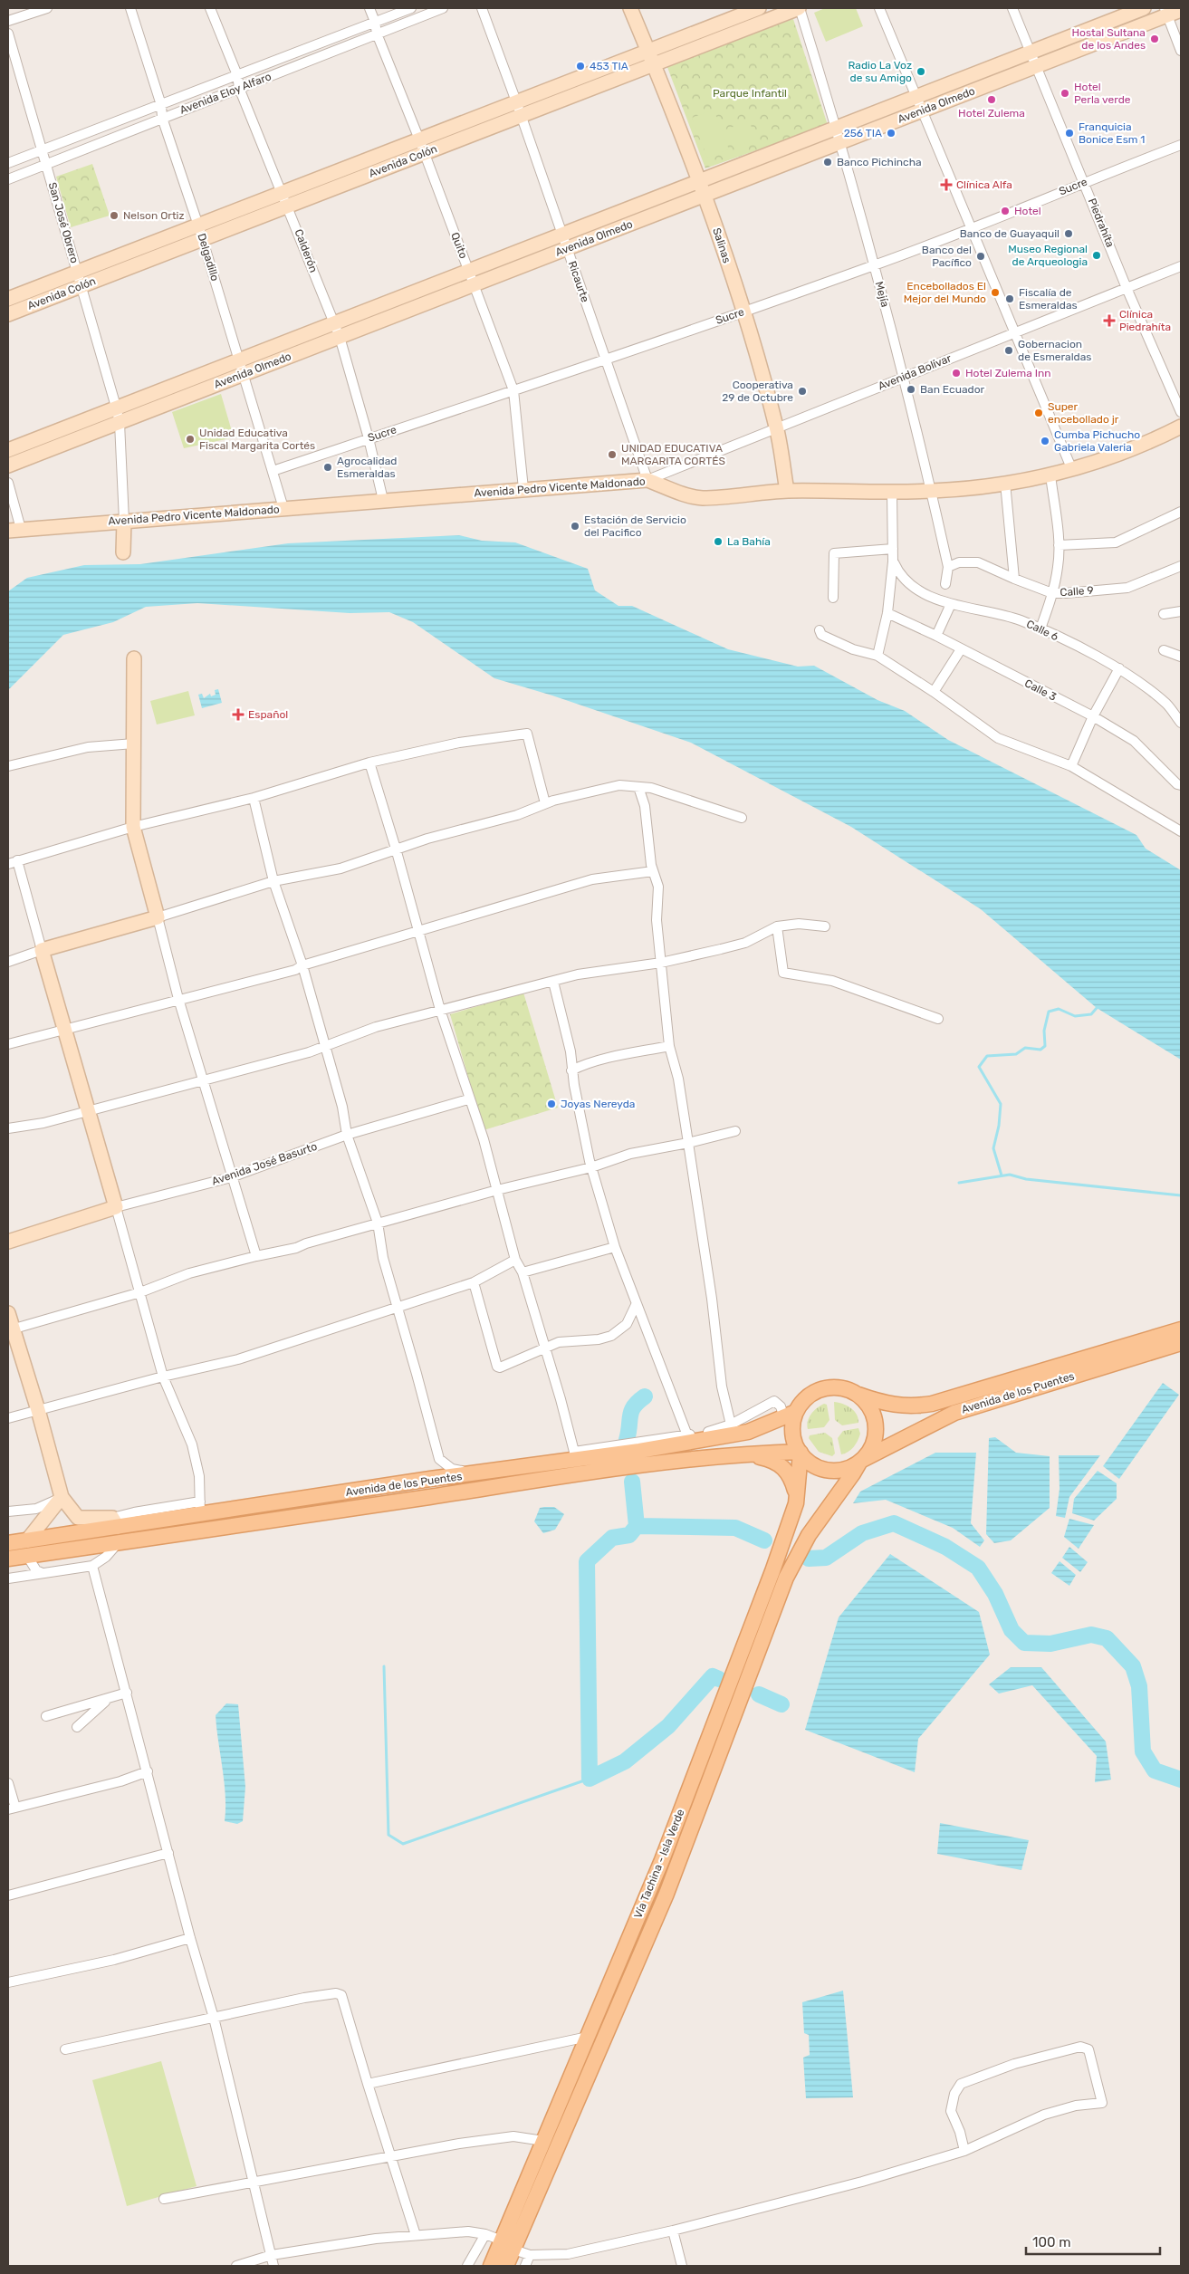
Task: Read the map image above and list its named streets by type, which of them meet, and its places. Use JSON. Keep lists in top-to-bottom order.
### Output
{
  "streets": {
    "main road": ["Avenida de los Puentes", "Vía Tachina - Isla Verde"],
    "street": [
      "Avenida Eloy Alfaro",
      "Avenida Olmedo",
      "Avenida Colón",
      "Sucre",
      "San José Obrero",
      "Piedrahíta",
      "Quito",
      "Salinas",
      "Calderón",
      "Delgadillo",
      "Ricaurte",
      "Mejía",
      "Avenida Bolívar",
      "Avenida Pedro Vicente Maldonado",
      "Calle 9",
      "Calle 6",
      "Calle 3",
      "Avenida José Basurto"
    ]
  },
  "crossings": [
    ["Avenida Eloy Alfaro", "San José Obrero"],
    ["Avenida Eloy Alfaro", "Quito"],
    ["Avenida Eloy Alfaro", "Calderón"],
    ["Avenida Eloy Alfaro", "Delgadillo"],
    ["Avenida Olmedo", "San José Obrero"],
    ["Avenida Olmedo", "Piedrahíta"],
    ["Avenida Olmedo", "Quito"],
    ["Avenida Olmedo", "Salinas"],
    ["Avenida Olmedo", "Calderón"],
    ["Avenida Olmedo", "Delgadillo"],
    ["Avenida Olmedo", "Ricaurte"],
    ["Avenida Olmedo", "Mejía"],
    ["Avenida Colón", "San José Obrero"],
    ["Avenida Colón", "Quito"],
    ["Avenida Colón", "Salinas"],
    ["Avenida Colón", "Calderón"],
    ["Avenida Colón", "Delgadillo"],
    ["Avenida Colón", "Ricaurte"],
    ["Avenida Colón", "Mejía"],
    ["Sucre", "Piedrahíta"],
    ["Sucre", "Quito"],
    ["Sucre", "Salinas"],
    ["Sucre", "Calderón"],
    ["Sucre", "Delgadillo"],
    ["Sucre", "Ricaurte"],
    ["Sucre", "Mejía"],
    ["San José Obrero", "Avenida Pedro Vicente Maldonado"],
    ["Piedrahíta", "Avenida Bolívar"],
    ["Quito", "Avenida Pedro Vicente Maldonado"],
    ["Salinas", "Avenida Bolívar"],
    ["Salinas", "Avenida Pedro Vicente Maldonado"],
    ["Calderón", "Avenida Pedro Vicente Maldonado"],
    ["Delgadillo", "Avenida Pedro Vicente Maldonado"],
    ["Ricaurte", "Avenida Bolívar"],
    ["Ricaurte", "Avenida Pedro Vicente Maldonado"],
    ["Mejía", "Avenida Bolívar"],
    ["Mejía", "Avenida Pedro Vicente Maldonado"],
    ["Mejía", "Calle 9"],
    ["Avenida Bolívar", "Avenida Pedro Vicente Maldonado"],
    ["Avenida de los Puentes", "Vía Tachina - Isla Verde"]
  ],
  "parks": ["Parque Infantil"],
  "places": {
    "other": [
      "Hostal Sultana de los Andes",
      "453 TIA",
      "Radio La Voz de su Amigo",
      "Hotel Perla verde",
      "Hotel Zulema",
      "256 TIA",
      "Franquicia Bonice Esm 1",
      "Banco Pichincha",
      "Hotel",
      "Nelson Ortiz",
      "Banco de Guayaquil",
      "Museo Regional de Arqueologia",
      "Banco del Pacífico",
      "Encebollados El Mejor del Mundo",
      "Fiscalía de Esmeraldas",
      "Gobernacion de Esmeraldas",
      "Hotel Zulema Inn",
      "Ban Ecuador",
      "Cooperativa 29 de Octubre",
      "Super encebollado jr",
      "Unidad Educativa Fiscal Margarita Cortés",
      "Cumba Pichucho Gabriela Valeria",
      "UNIDAD EDUCATIVA MARGARITA CORTÉS",
      "Agrocalidad Esmeraldas",
      "Estación de Servicio del Pacifico",
      "La Bahía",
      "Joyas Nereyda"
    ],
    "health": ["Clínica Alfa", "Clínica Piedrahíta", "Español"]
  },
  "scale_bar": "100 m"
}
